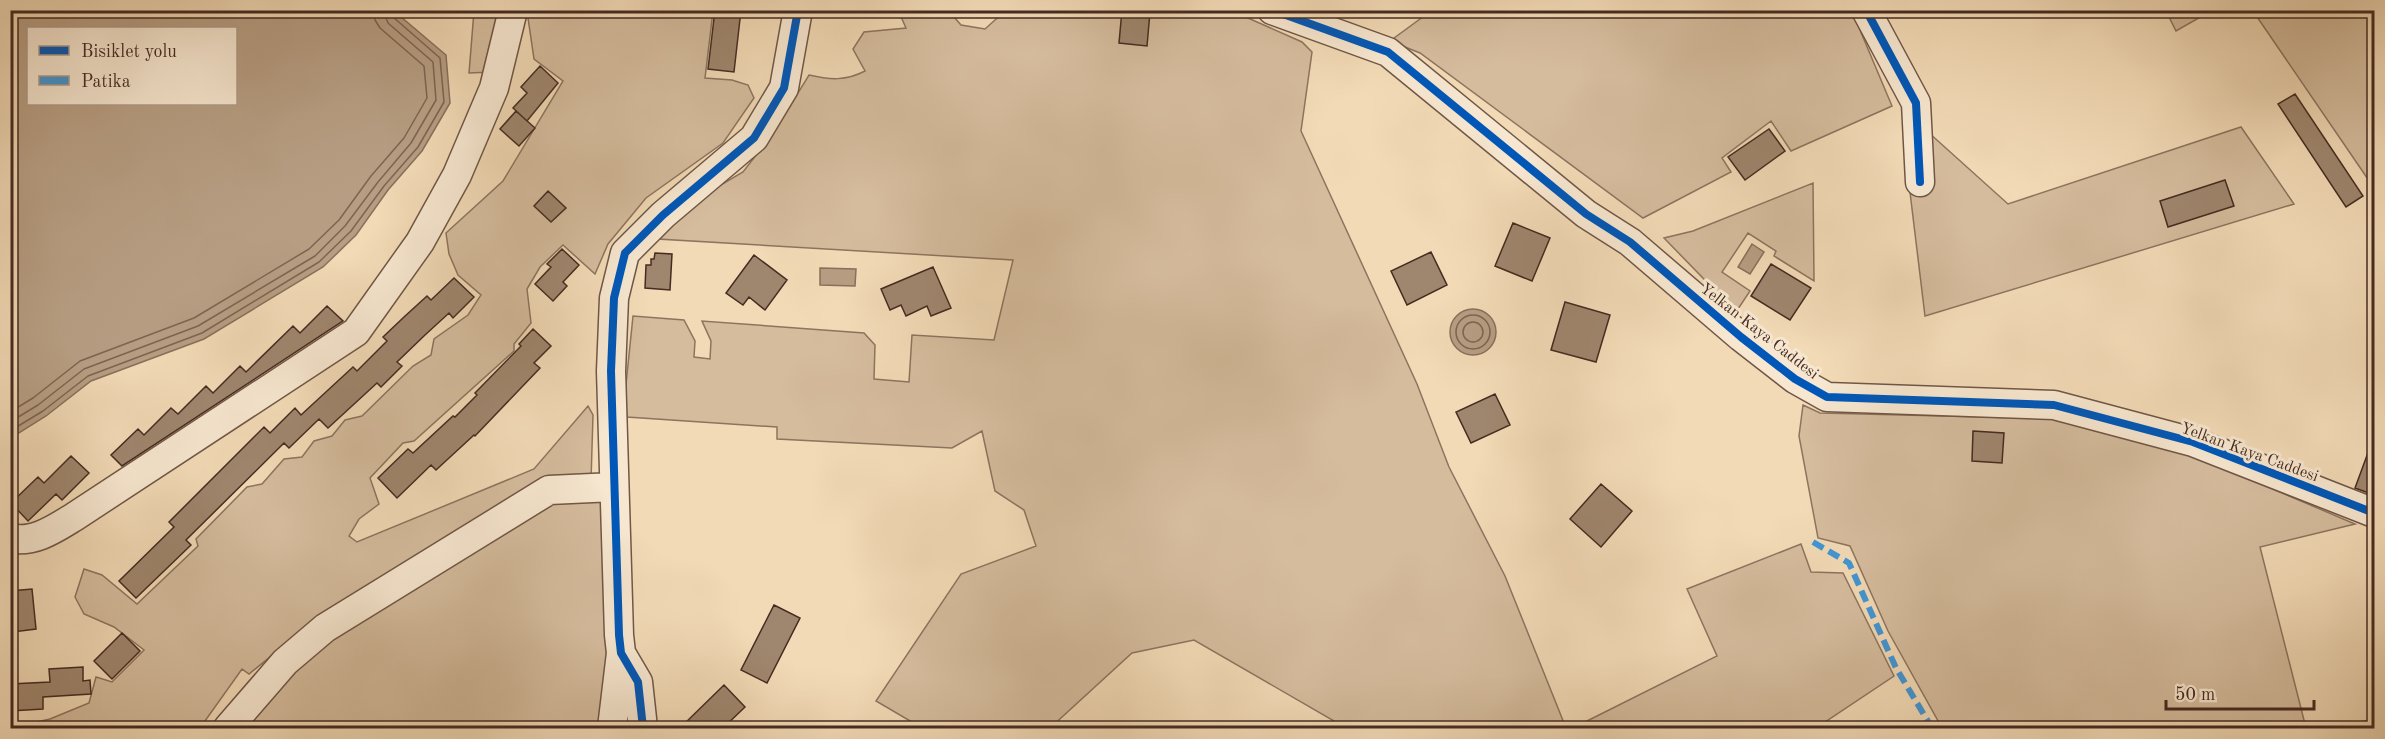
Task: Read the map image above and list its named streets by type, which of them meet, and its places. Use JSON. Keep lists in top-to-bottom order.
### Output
{
  "streets": {
    "street": ["Yelkan Kaya Caddesi"]
  },
  "legend": ["Bisiklet yolu", "Patika"],
  "scale_bar": "50 m"
}
